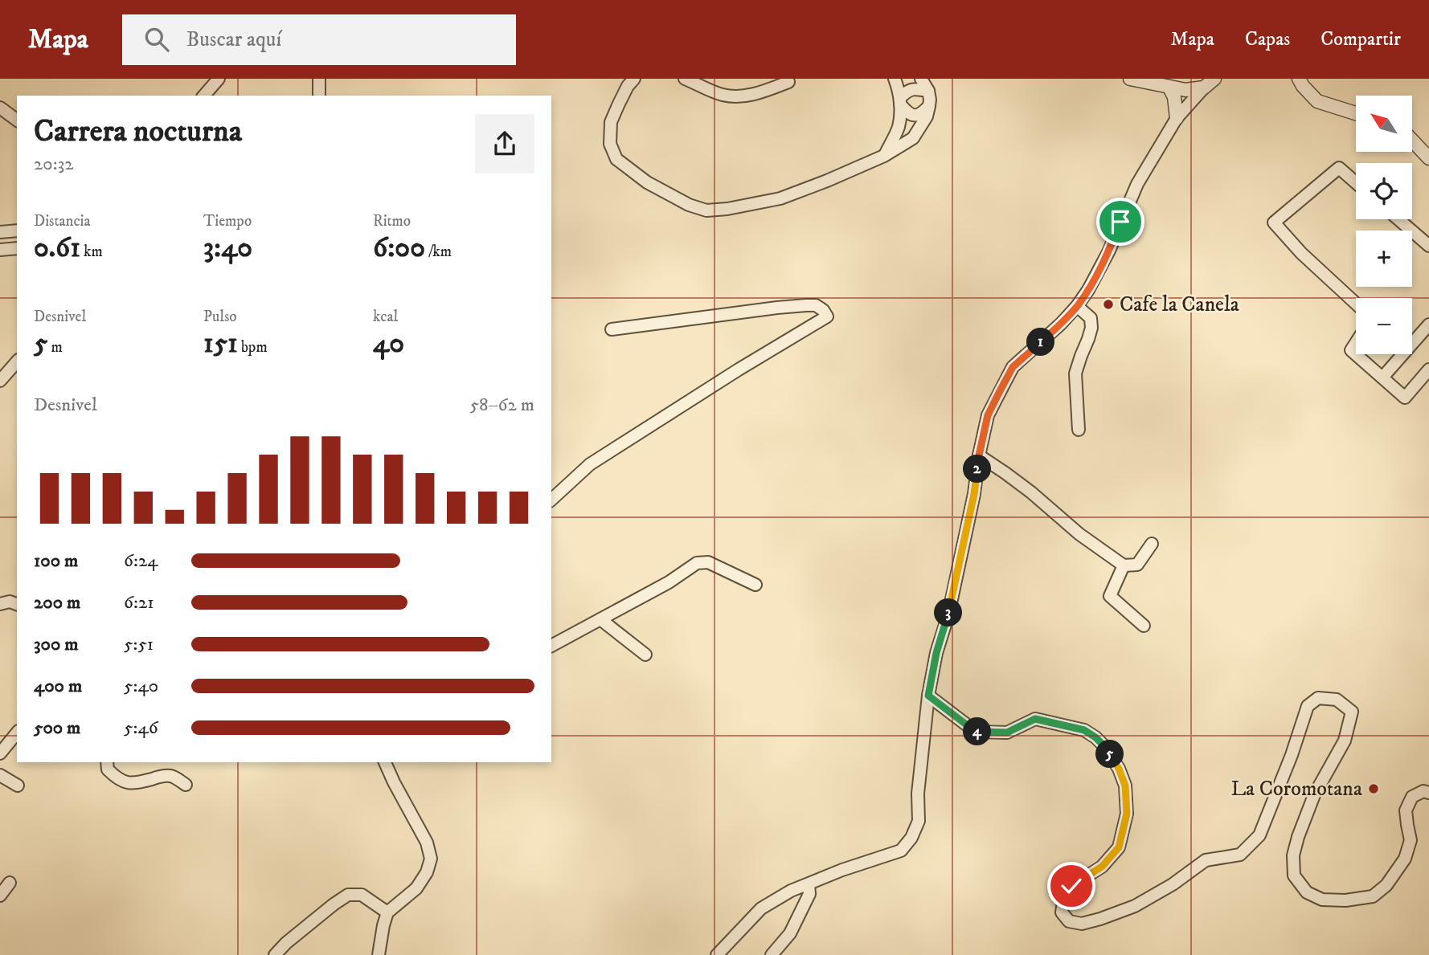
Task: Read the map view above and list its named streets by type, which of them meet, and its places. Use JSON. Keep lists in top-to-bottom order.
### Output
{
  "places": ["Cafe la Canela", "La Coromotana"],
  "north": "top left",
  "page": {
    "header": "Mapa",
    "search": "Buscar aquí",
    "nav": ["Mapa", "Capas", "Compartir"],
    "map_buttons": ["+", "−"],
    "heading": ["Carrera nocturna", "20:32"],
    "stats": [
      ["Distancia", "0.61 km"],
      ["Tiempo", "3:40"],
      ["Ritmo", "6:00 /km"],
      ["Desnivel", "5 m"],
      ["Pulso", "151 bpm"],
      ["kcal", "40"]
    ],
    "pins": [
      "1",
      "2",
      "3",
      "4",
      "5"
    ],
    "chart": ["Desnivel", "58–62 m"],
    "list": [
      {
        "name": "100 m",
        "note": "6:24"
      },
      {
        "name": "200 m",
        "note": "6:21"
      },
      {
        "name": "300 m",
        "note": "5:51"
      },
      {
        "name": "400 m",
        "note": "5:40"
      },
      {
        "name": "500 m",
        "note": "5:46"
      }
    ]
  }
}
